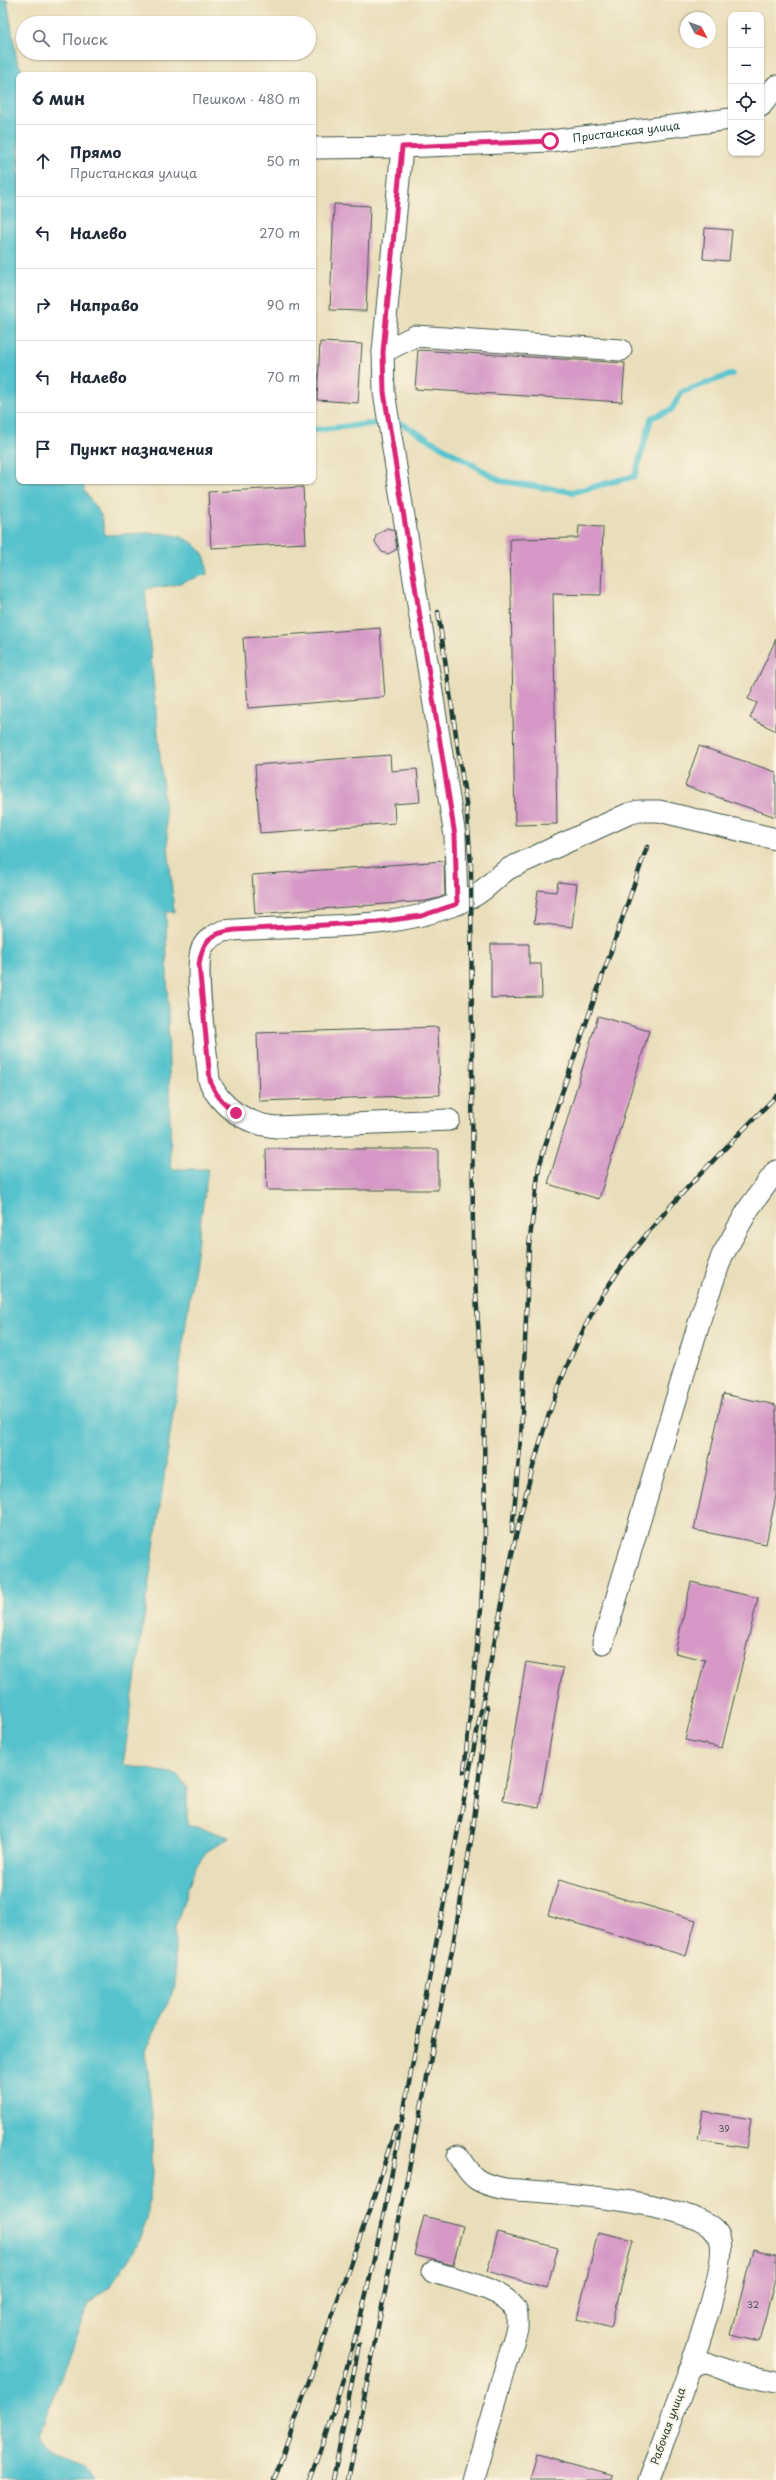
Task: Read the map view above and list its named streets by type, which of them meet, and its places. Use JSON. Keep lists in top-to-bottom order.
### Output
{
  "streets": {
    "street": ["Пристанская улица", "Рабочая улица"]
  },
  "house_numbers": ["39", "32"],
  "north": "bottom right",
  "page": {
    "map_buttons": ["+", "−"],
    "search": "Поиск",
    "heading": ["6 мин", "Пешком · 480 m"],
    "list": [
      ["Прямо", "Пристанская улица", "50 m"],
      ["Налево", "270 m"],
      ["Направо", "90 m"],
      ["Налево", "70 m"],
      "Пункт назначения"
    ]
  }
}
